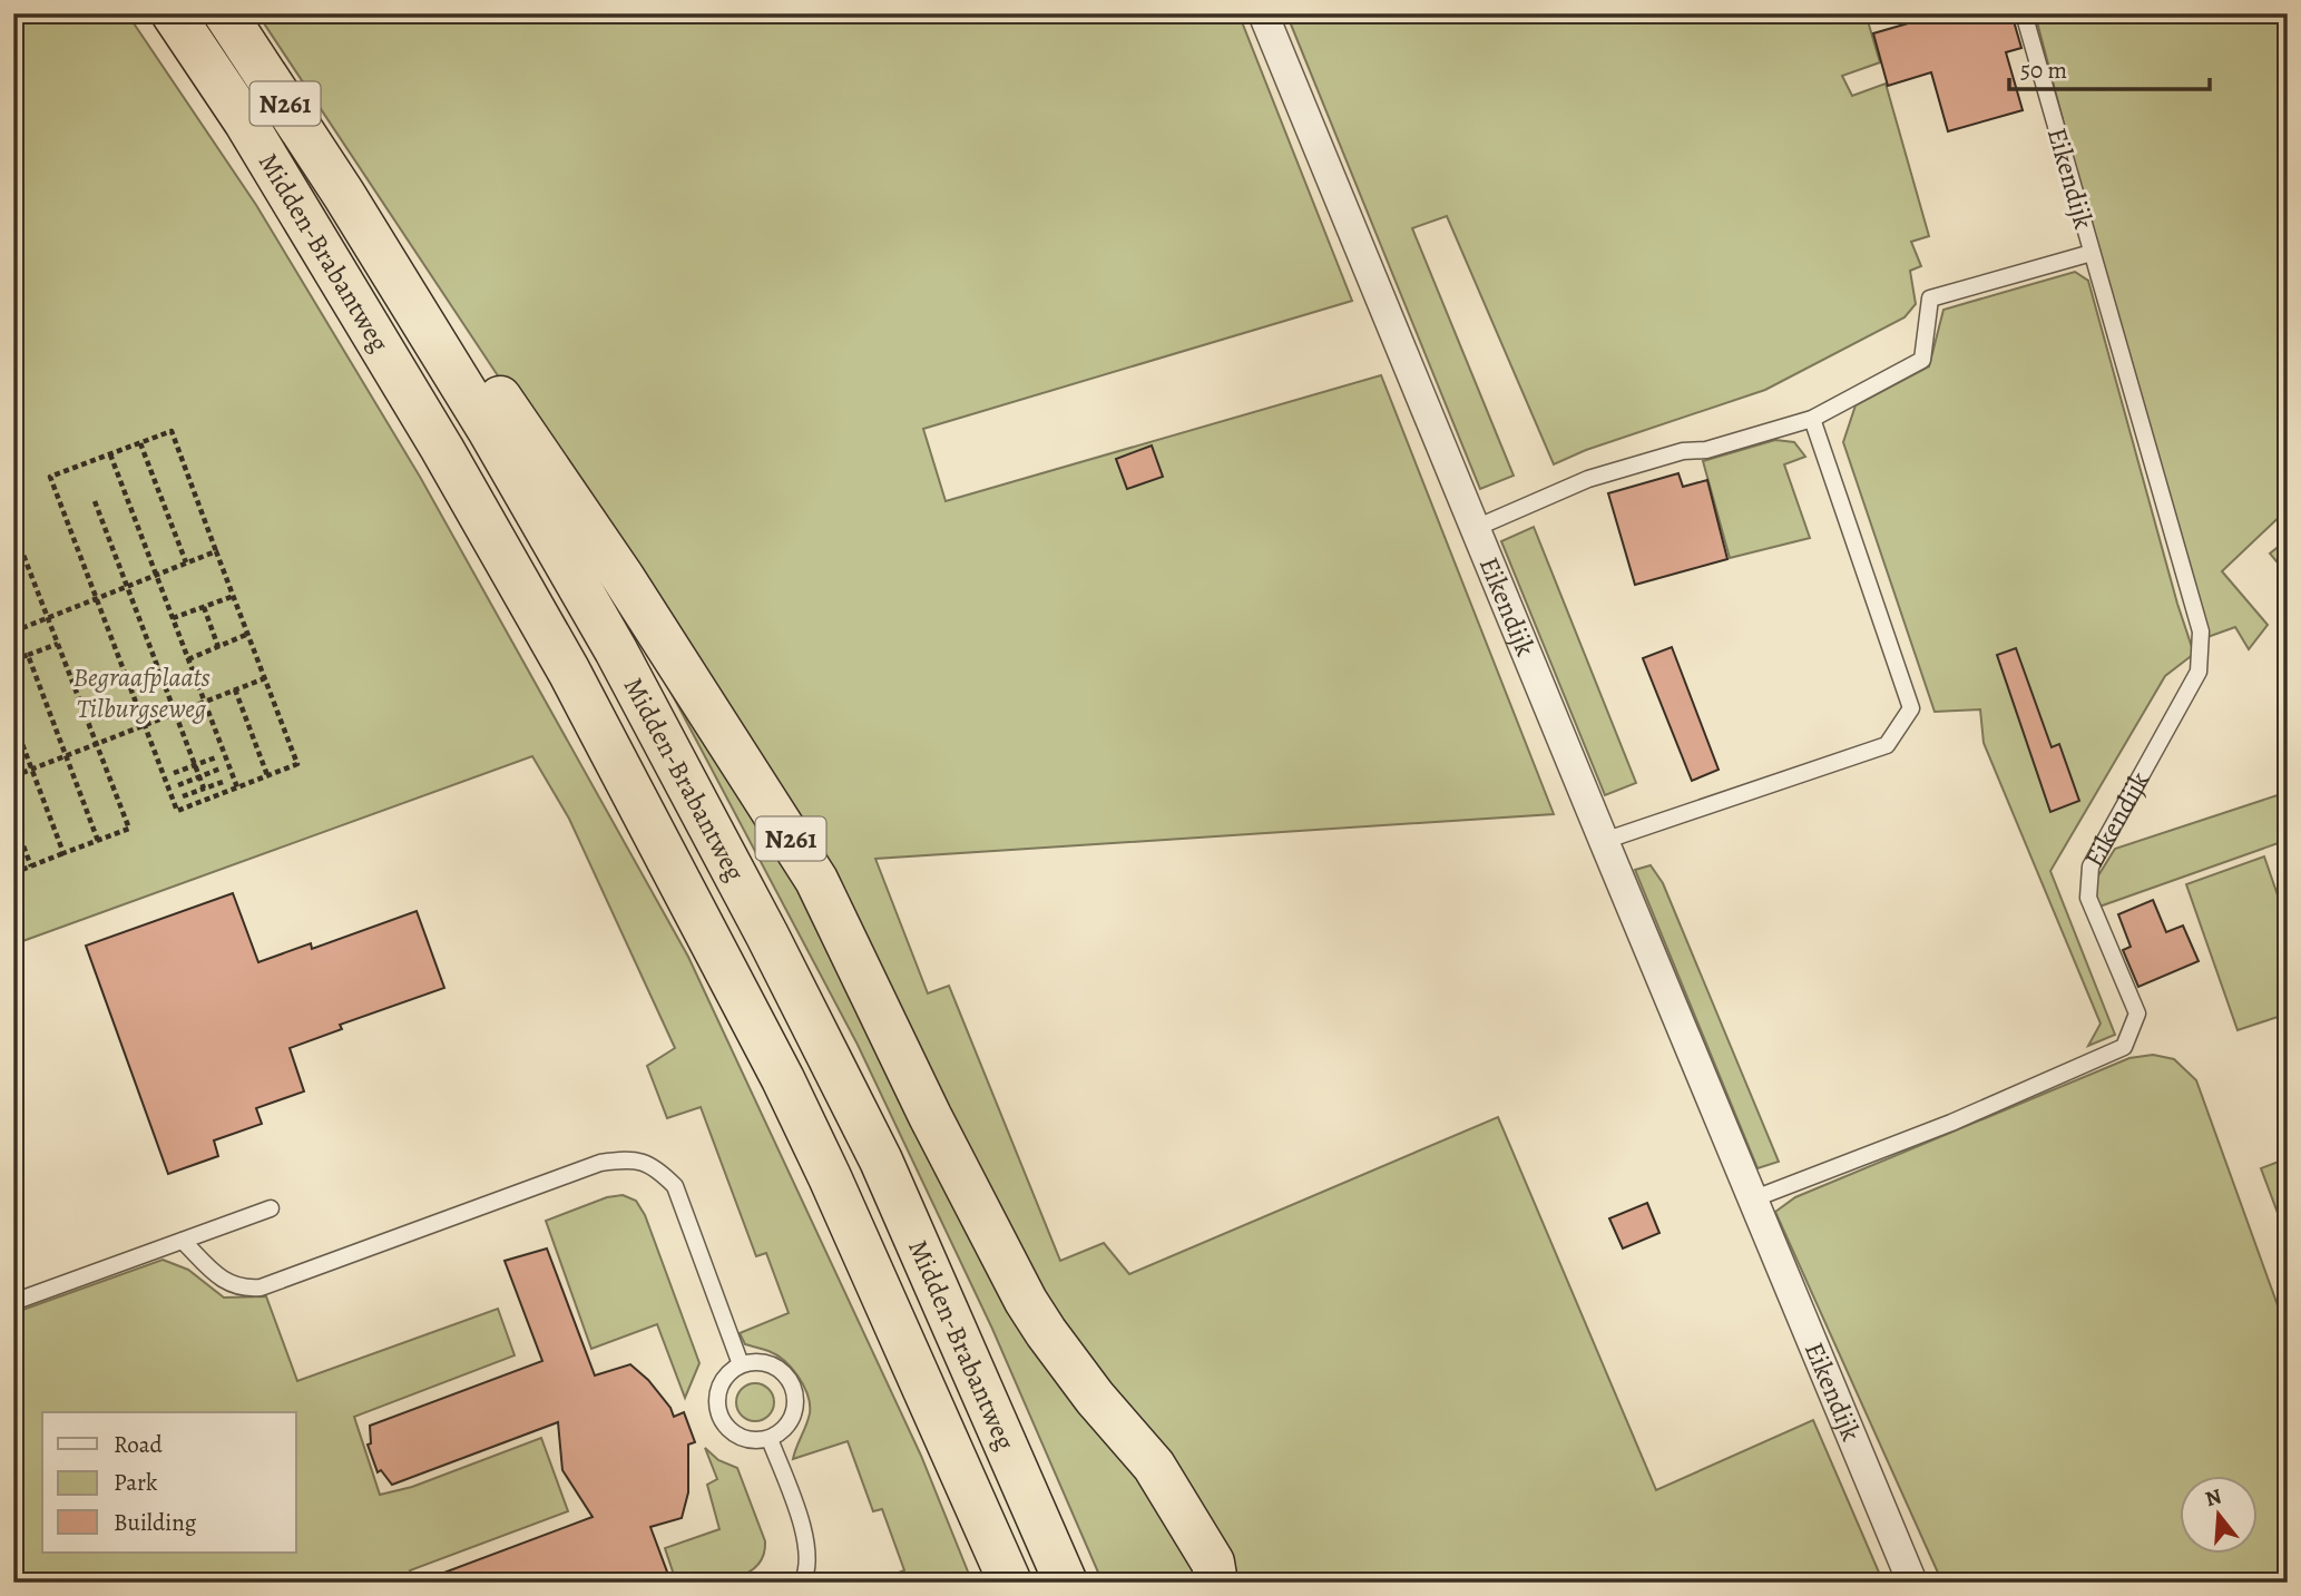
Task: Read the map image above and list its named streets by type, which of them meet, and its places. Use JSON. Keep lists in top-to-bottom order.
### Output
{
  "streets": {
    "highway": ["N261", "Midden-Brabantweg"],
    "street": ["Eikendijk"]
  },
  "crossings": [
    ["N261", "Midden-Brabantweg"]
  ],
  "parks": ["Begraafplaats Tilburgseweg"],
  "legend": ["Road", "Park", "Building"],
  "scale_bar": "50 m",
  "north": "top"
}
